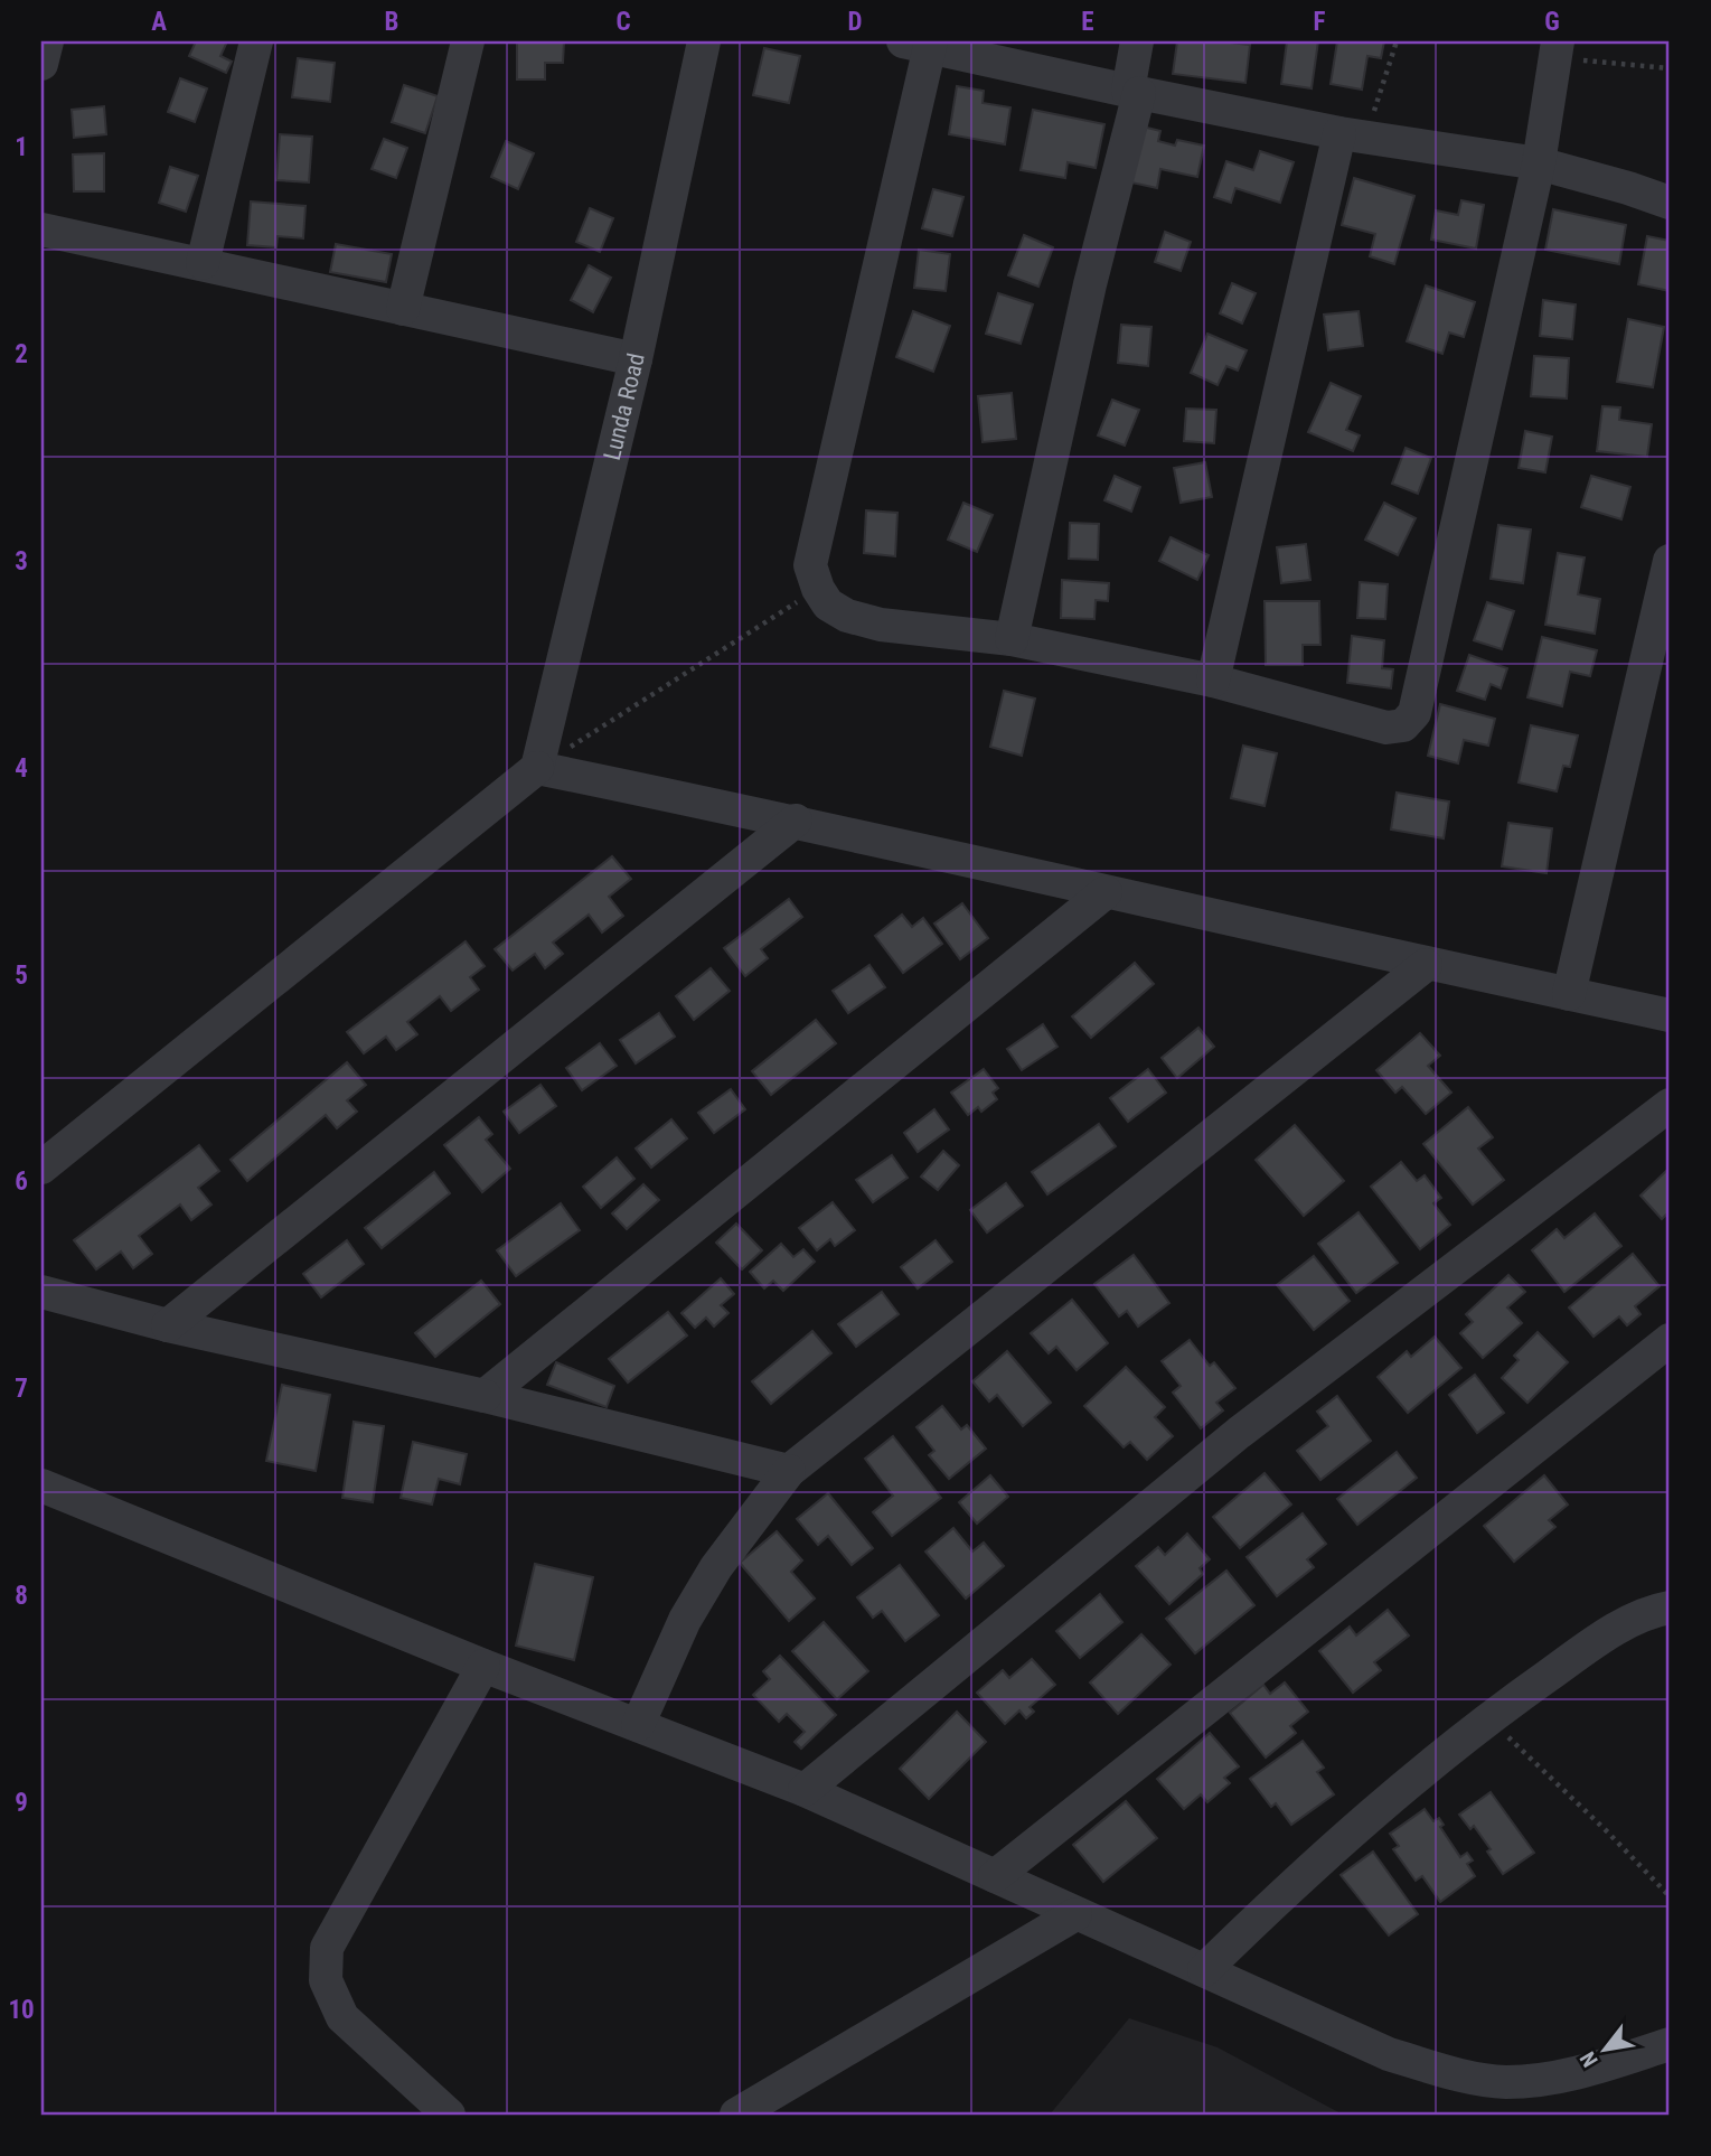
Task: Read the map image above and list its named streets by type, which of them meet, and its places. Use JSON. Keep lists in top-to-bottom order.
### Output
{
  "streets": {
    "street": ["Lunda Road"]
  },
  "north": "bottom left",
  "grid": {
    "columns": [
      "A",
      "B",
      "C",
      "D",
      "E",
      "F",
      "G"
    ],
    "rows": [
      "1",
      "2",
      "3",
      "4",
      "5",
      "6",
      "7",
      "8",
      "9",
      "10"
    ]
  }
}
